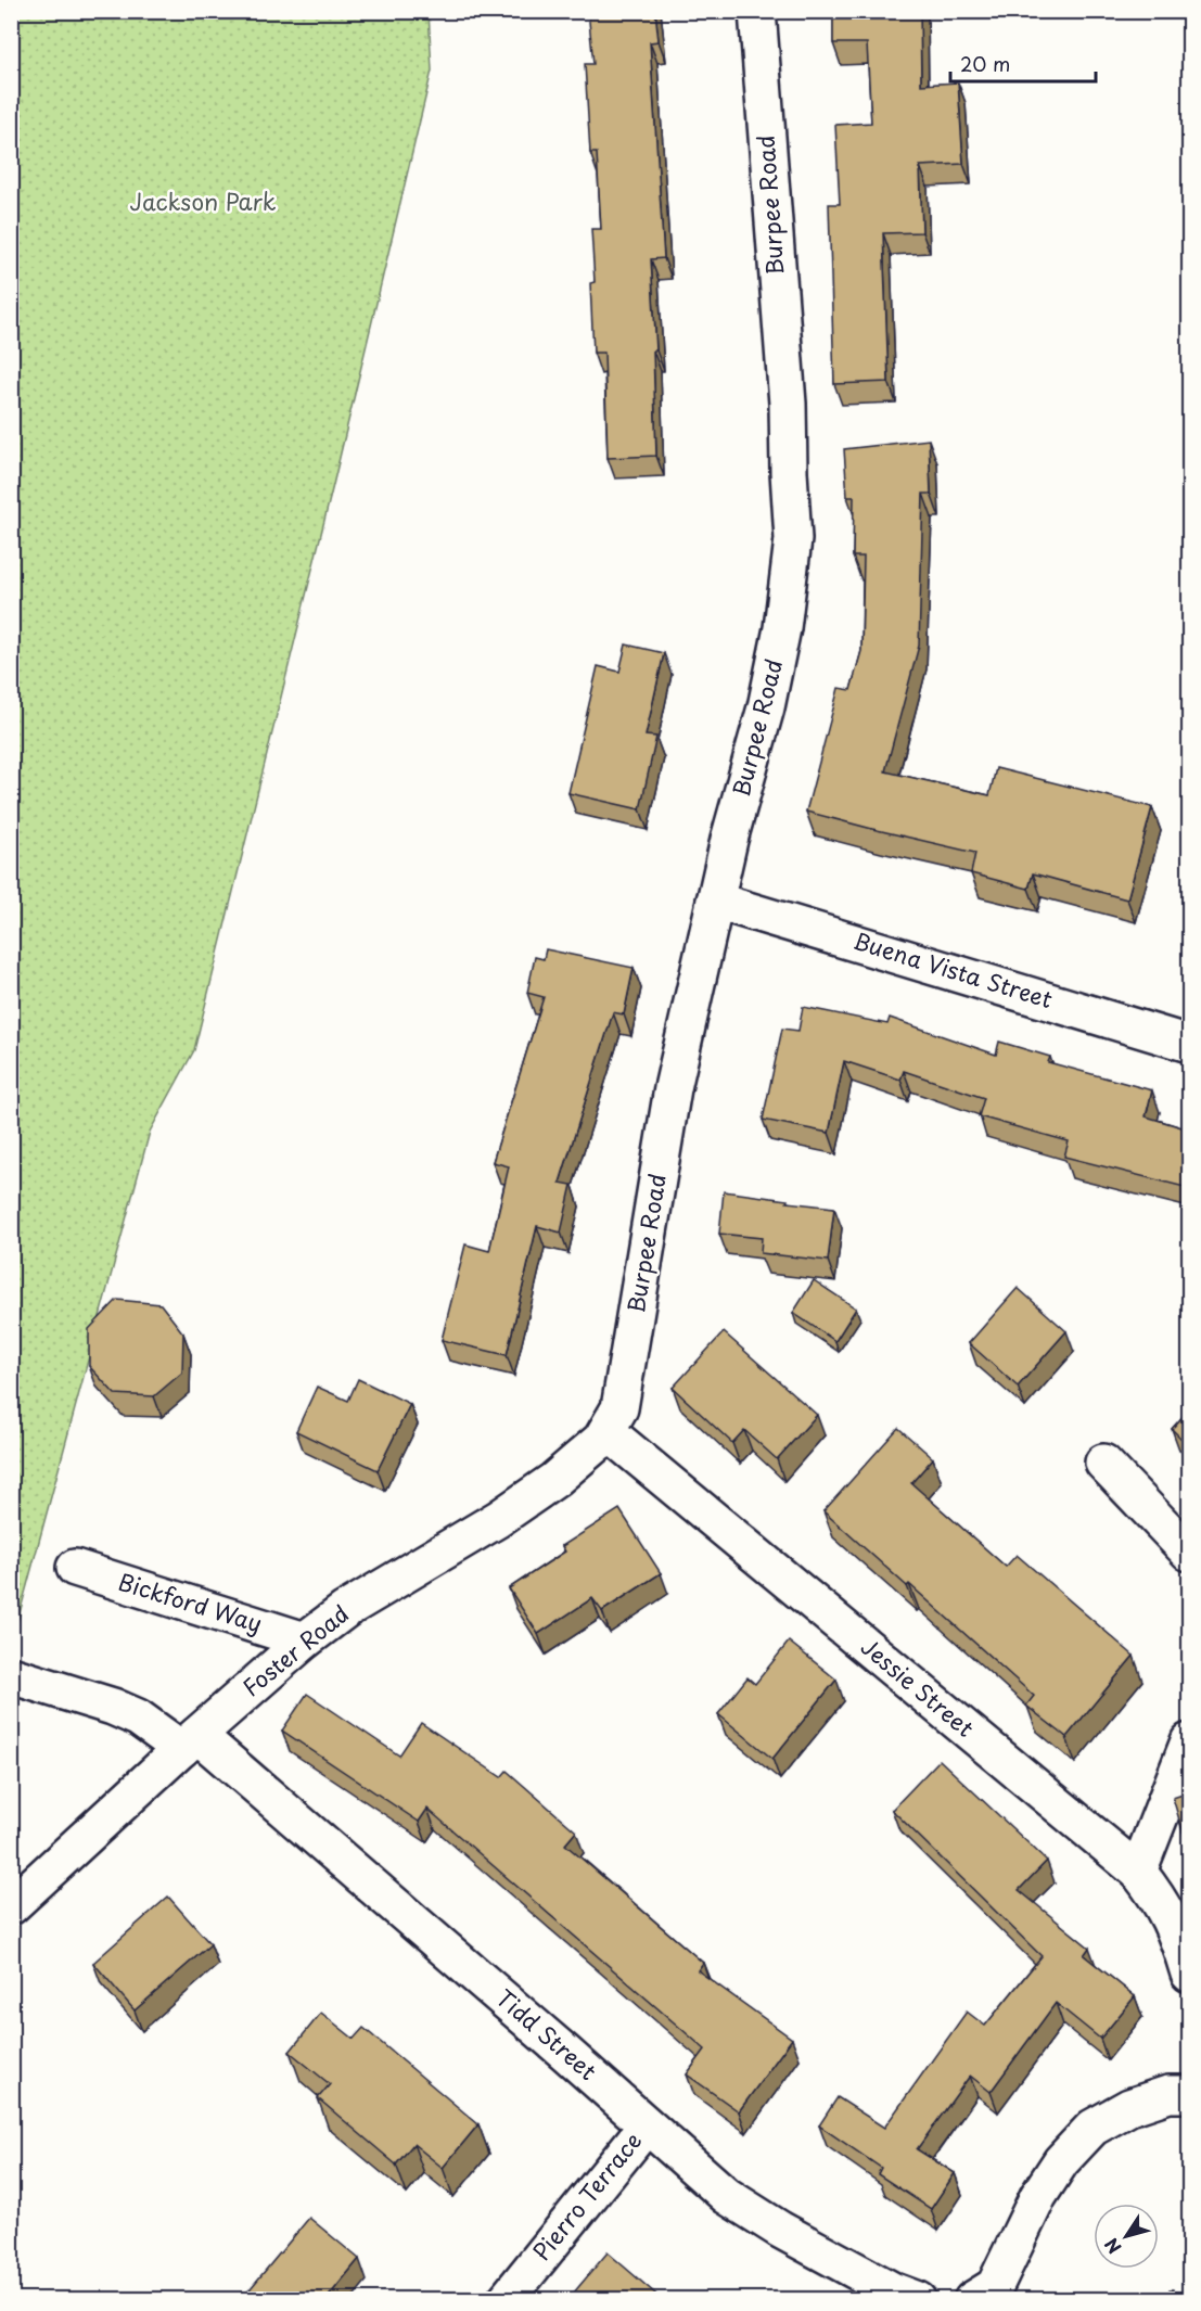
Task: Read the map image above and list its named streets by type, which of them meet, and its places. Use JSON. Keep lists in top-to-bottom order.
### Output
{
  "streets": {
    "street": [
      "Burpee Road",
      "Buena Vista Street",
      "Bickford Way",
      "Foster Road",
      "Jessie Street",
      "Tidd Street",
      "Pierro Terrace"
    ]
  },
  "crossings": [
    ["Burpee Road", "Buena Vista Street"],
    ["Burpee Road", "Foster Road"],
    ["Burpee Road", "Jessie Street"],
    ["Bickford Way", "Foster Road"],
    ["Foster Road", "Jessie Street"],
    ["Foster Road", "Tidd Street"],
    ["Tidd Street", "Pierro Terrace"]
  ],
  "parks": ["Jackson Park"],
  "scale_bar": "20 m",
  "north": "bottom left"
}
